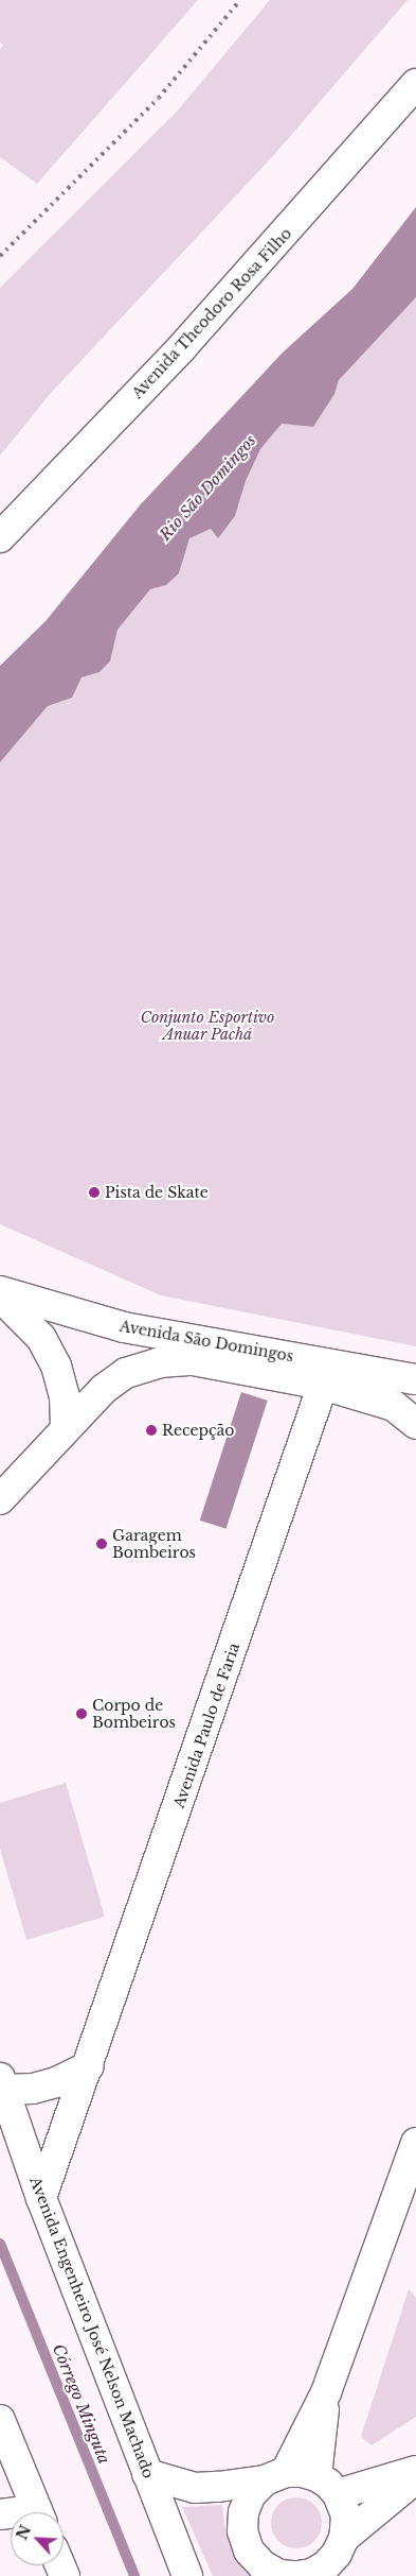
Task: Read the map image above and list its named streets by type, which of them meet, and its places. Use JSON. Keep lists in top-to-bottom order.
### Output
{
  "streets": {
    "street": [
      "Avenida Theodoro Rosa Filho",
      "Avenida São Domingos",
      "Avenida Paulo de Faria",
      "Avenida Engenheiro José Nelson Machado"
    ]
  },
  "crossings": [
    ["Avenida São Domingos", "Avenida Paulo de Faria"],
    ["Avenida Paulo de Faria", "Avenida Engenheiro José Nelson Machado"]
  ],
  "water": ["Rio São Domingos", "Córrego Minguta"],
  "parks": ["Conjunto Esportivo Anuar Pachá"],
  "places": [
    "Pista de Skate",
    "Recepção",
    "Garagem Bombeiros",
    "Corpo de Bombeiros"
  ],
  "north": "top left"
}
